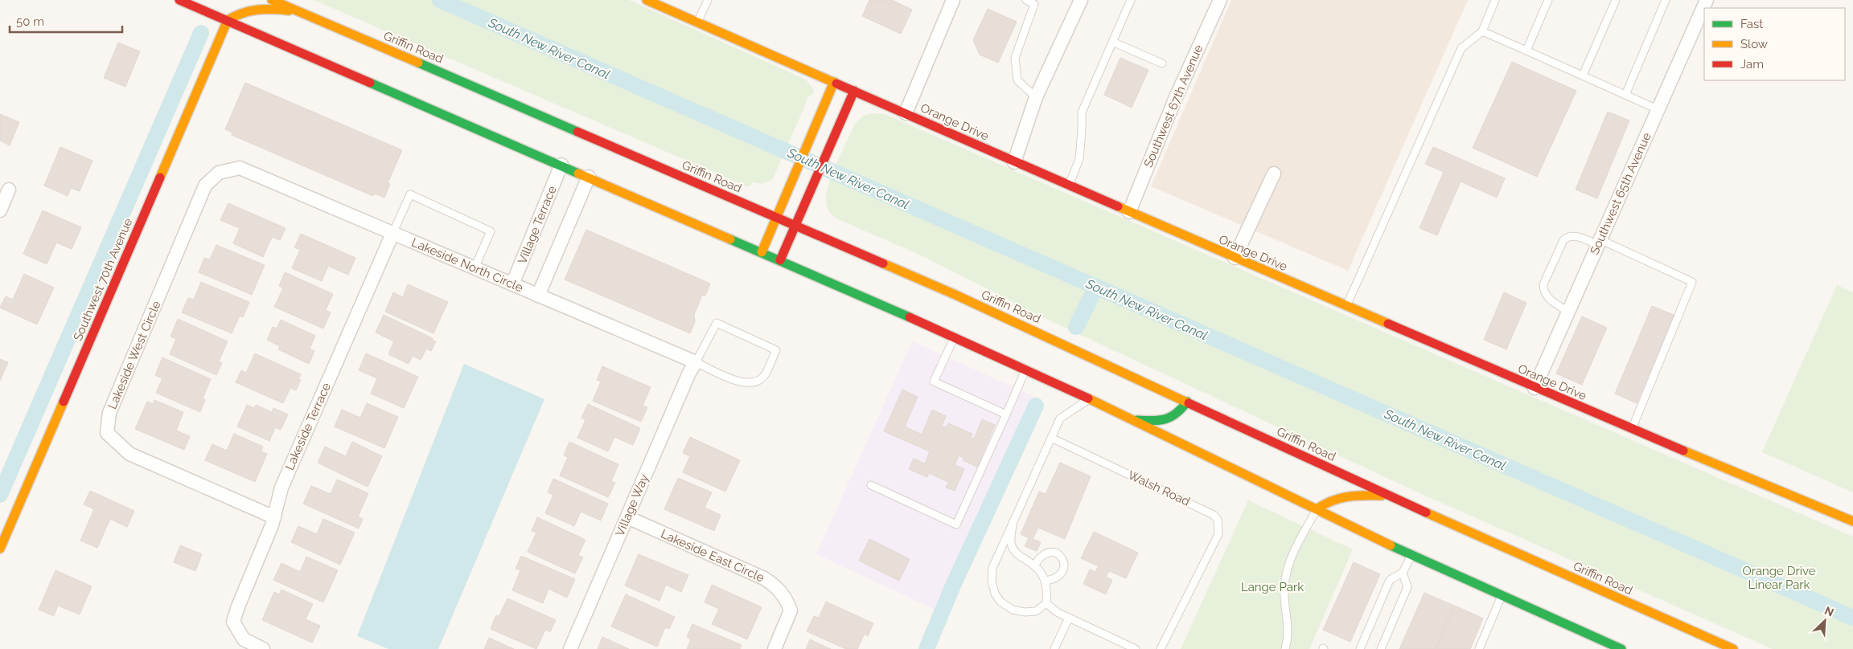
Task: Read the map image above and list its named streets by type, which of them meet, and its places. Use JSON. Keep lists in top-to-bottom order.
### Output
{
  "streets": {
    "main road": ["Griffin Road", "Orange Drive", "Southwest 70th Avenue"],
    "street": [
      "Southwest 67th Avenue",
      "Southwest 65th Avenue",
      "Village Terrace",
      "Lakeside North Circle",
      "Lakeside West Circle",
      "Lakeside Terrace",
      "Village Way",
      "Lakeside East Circle"
    ],
    "lane": ["Walsh Road"]
  },
  "crossings": [
    ["Southwest 67th Avenue", "Orange Drive"],
    ["Orange Drive", "Southwest 65th Avenue"],
    ["Village Terrace", "Lakeside North Circle"],
    ["Lakeside North Circle", "Lakeside West Circle"],
    ["Lakeside North Circle", "Lakeside Terrace"],
    ["Lakeside North Circle", "Village Way"],
    ["Lakeside West Circle", "Lakeside Terrace"],
    ["Village Way", "Lakeside East Circle"]
  ],
  "water": ["South New River Canal"],
  "parks": ["Orange Drive Linear Park", "Lange Park"],
  "legend": ["Fast", "Slow", "Jam"],
  "scale_bar": "50 m",
  "north": "top right"
}
